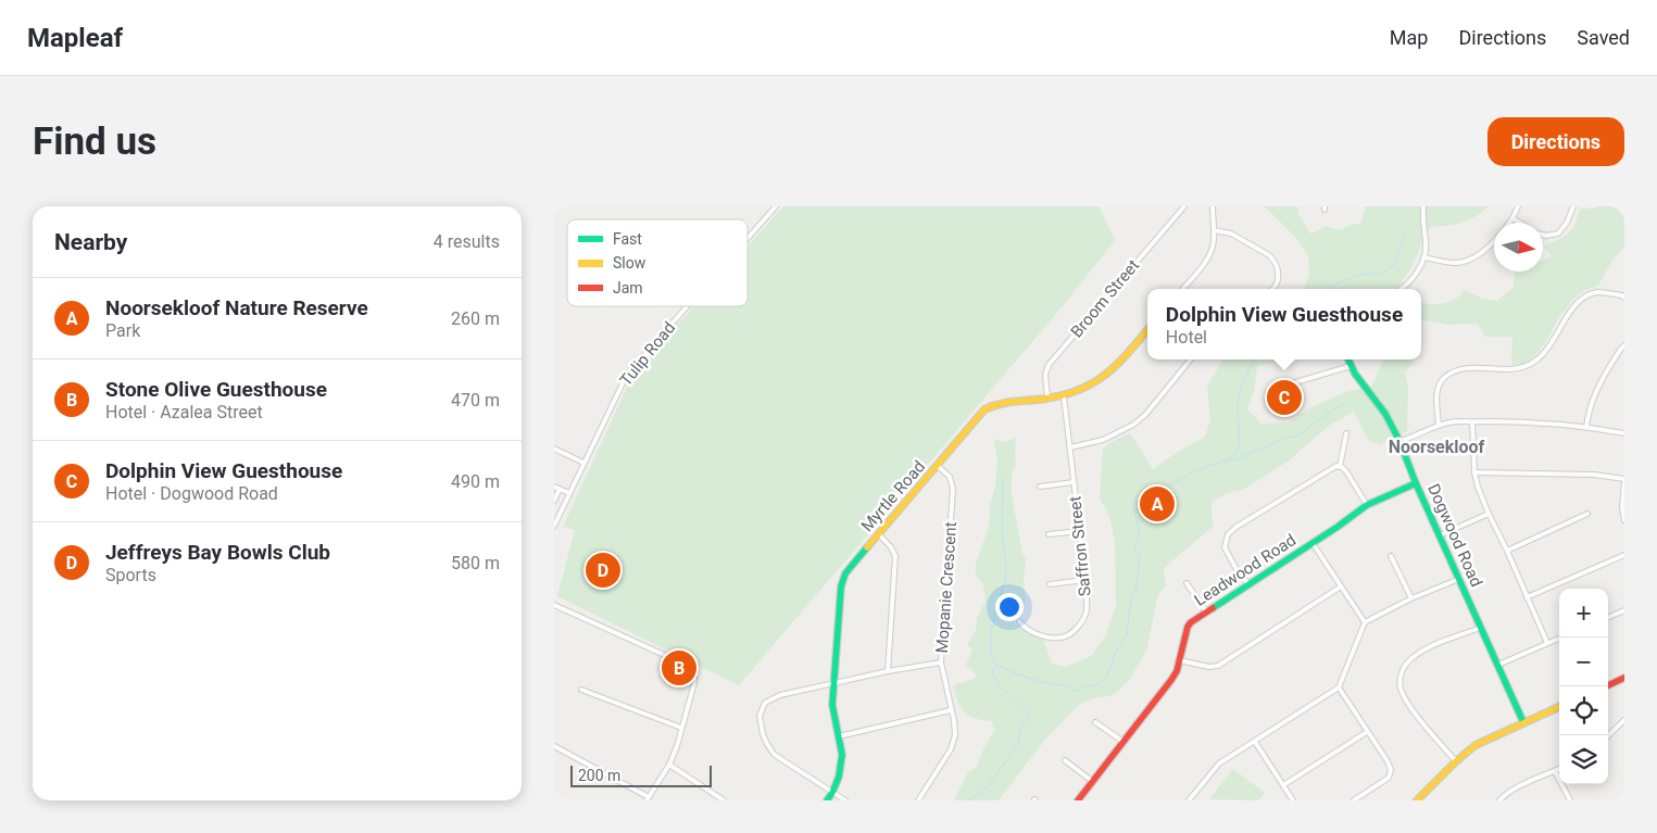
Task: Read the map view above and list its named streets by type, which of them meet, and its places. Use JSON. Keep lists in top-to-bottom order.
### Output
{
  "streets": {
    "street": [
      "Broom Street",
      "Tulip Road",
      "Myrtle Road",
      "Dogwood Road",
      "Saffron Street",
      "Leadwood Road",
      "Mopanie Crescent"
    ]
  },
  "crossings": [
    ["Broom Street", "Myrtle Road"],
    ["Myrtle Road", "Saffron Street"],
    ["Myrtle Road", "Mopanie Crescent"],
    ["Dogwood Road", "Leadwood Road"]
  ],
  "districts": ["Noorsekloof"],
  "legend": ["Fast", "Slow", "Jam"],
  "scale_bar": "200 m",
  "north": "right",
  "page": {
    "header": "Mapleaf",
    "nav": ["Map", "Directions", "Saved"],
    "buttons": "Directions",
    "title": "Find us",
    "heading": ["Nearby", "4 results"],
    "list": [
      {
        "mark": "A",
        "name": "Noorsekloof Nature Reserve",
        "note": "Park",
        "value": "260 m"
      },
      {
        "mark": "B",
        "name": "Stone Olive Guesthouse",
        "note": "Hotel · Azalea Street",
        "value": "470 m"
      },
      {
        "mark": "C",
        "name": "Dolphin View Guesthouse",
        "note": "Hotel · Dogwood Road",
        "value": "490 m"
      },
      {
        "mark": "D",
        "name": "Jeffreys Bay Bowls Club",
        "note": "Sports",
        "value": "580 m"
      }
    ],
    "popup": ["Dolphin View Guesthouse", "Hotel"],
    "pins": [
      "C",
      "A",
      "D",
      "B"
    ],
    "map_buttons": ["+", "−"],
    "scale": "200 m"
  }
}
